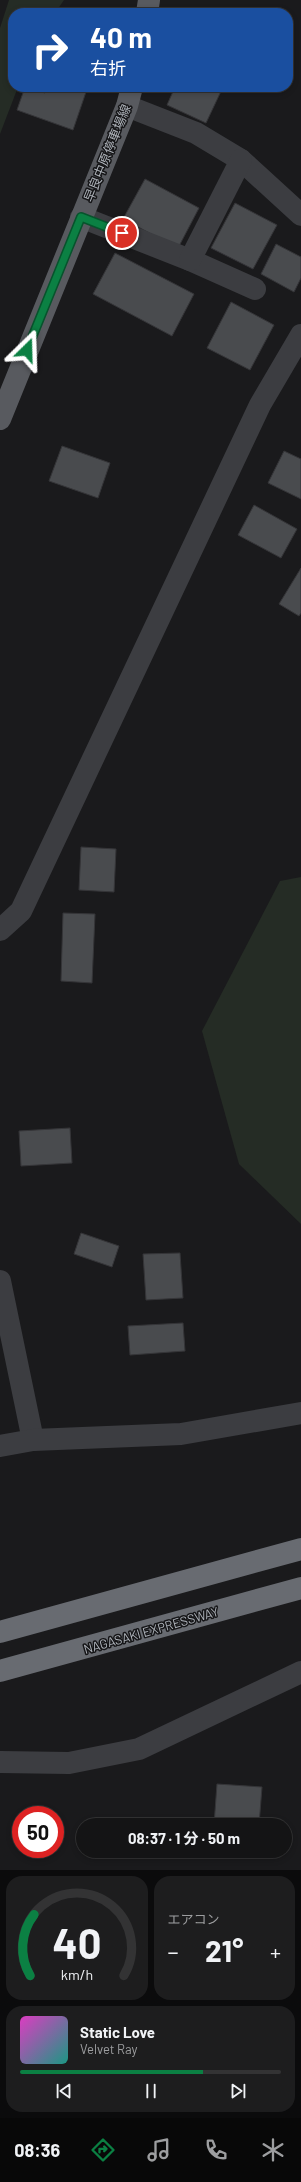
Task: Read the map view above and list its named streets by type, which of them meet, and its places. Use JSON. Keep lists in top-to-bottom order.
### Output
{
  "streets": {
    "highway": ["NAGASAKI EXPRESSWAY"],
    "main road": ["早良中原停車場線"]
  },
  "page": {
    "turn": ["40 m", "右折"],
    "limit": "50",
    "trip": "08:37 · 1 分 · 50 m",
    "tile": "エアコン",
    "heat": ["−", "21°", "+"],
    "song": ["Static Love", "Velvet Ray"],
    "tabs": "08:36",
    "gauge": ["40", "km/h"]
  }
}
